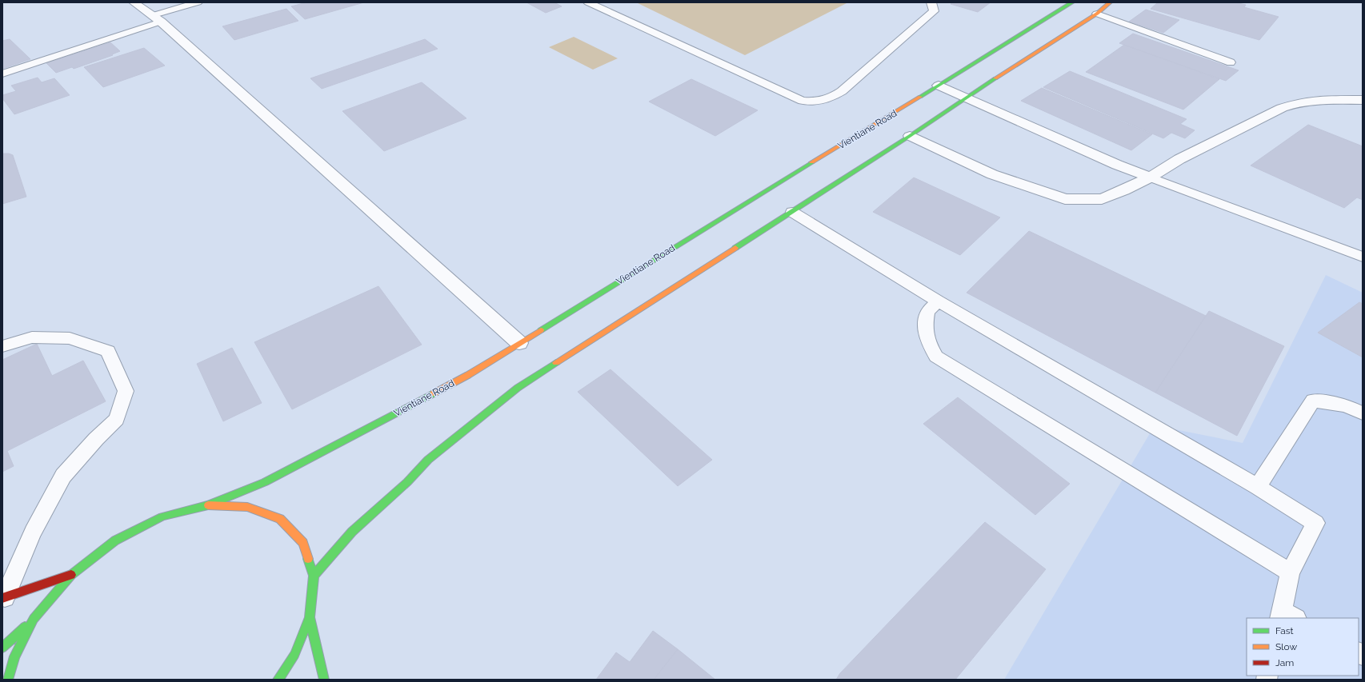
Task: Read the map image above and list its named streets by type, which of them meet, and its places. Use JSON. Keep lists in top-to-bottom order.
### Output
{
  "streets": {
    "main road": ["Vientiane Road"]
  },
  "legend": ["Fast", "Slow", "Jam"]
}
